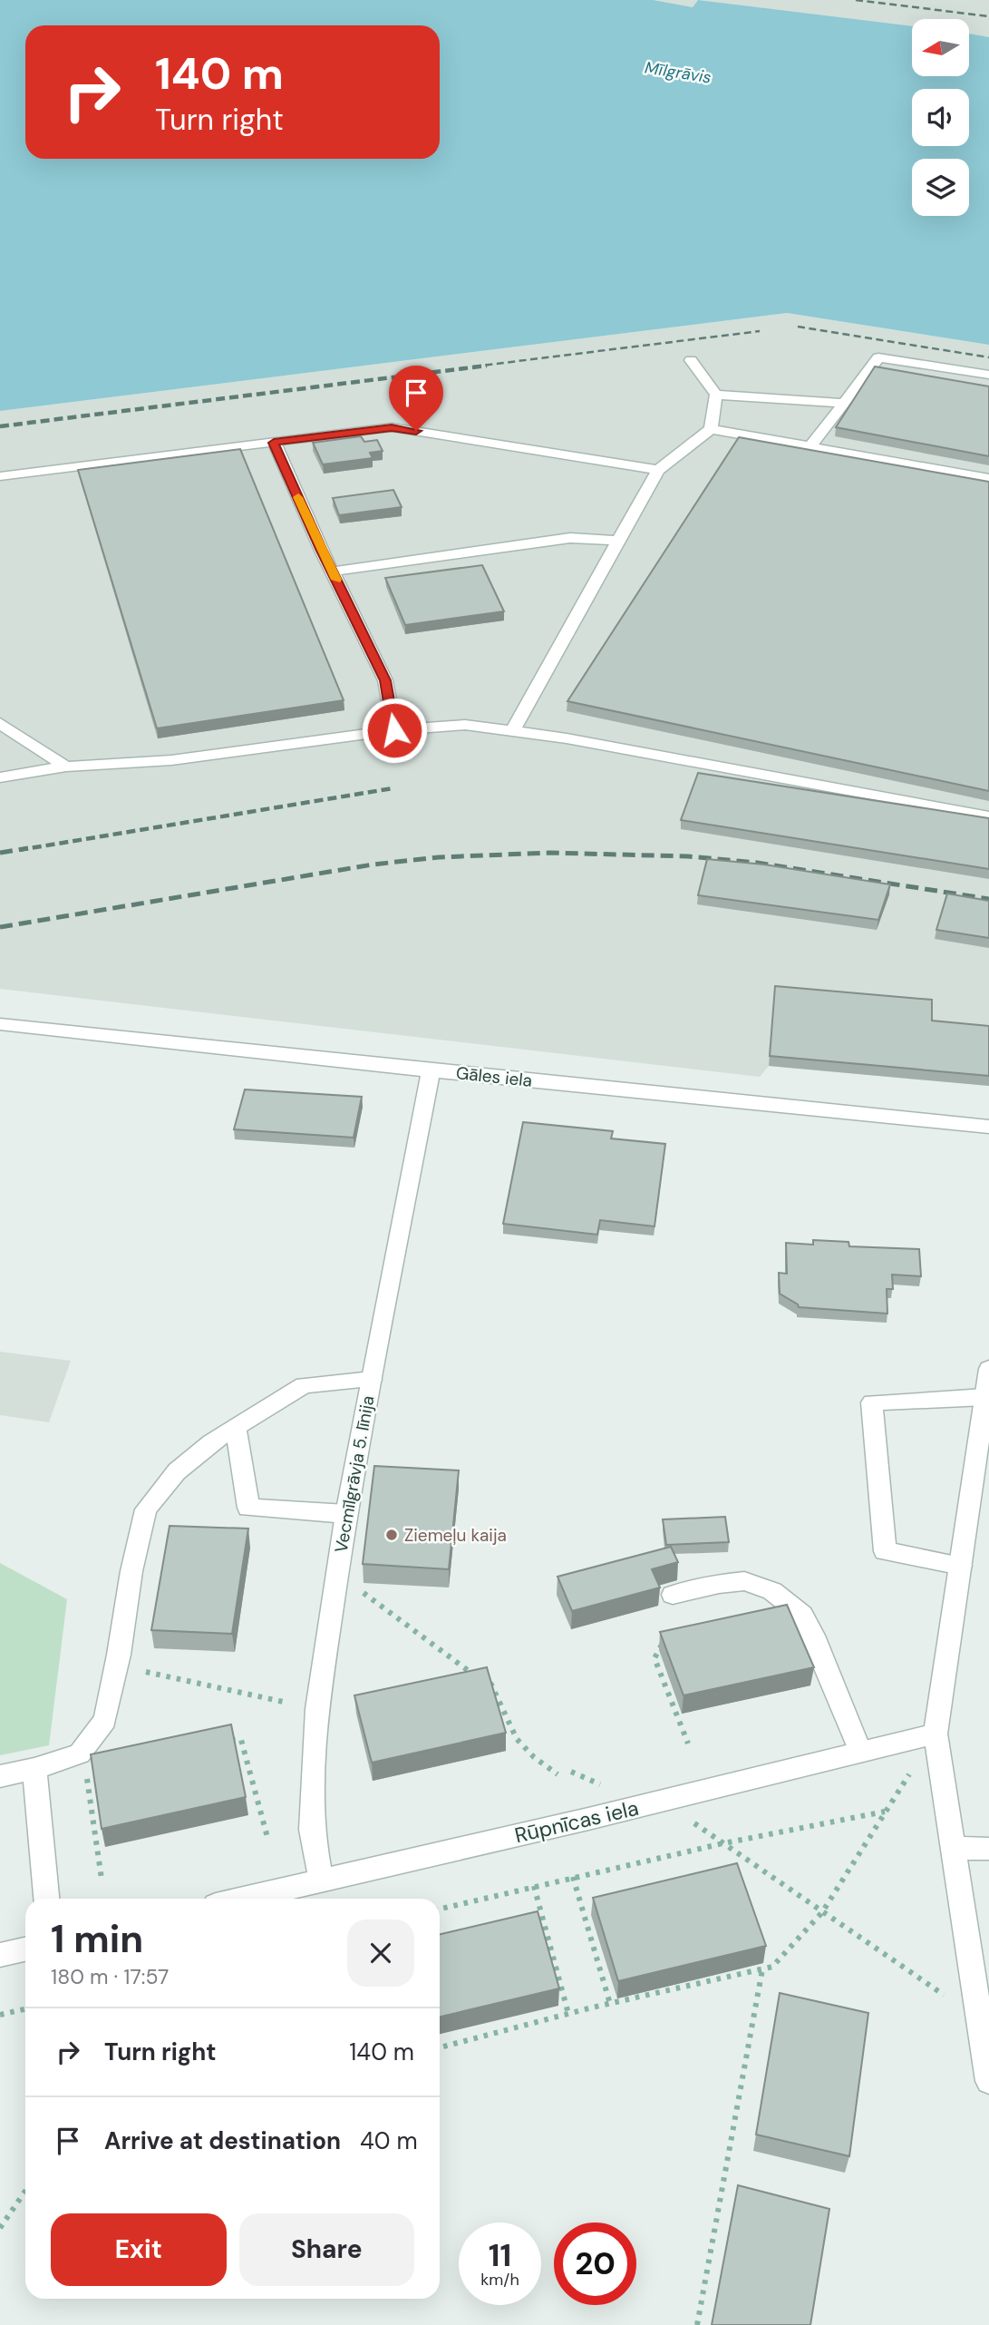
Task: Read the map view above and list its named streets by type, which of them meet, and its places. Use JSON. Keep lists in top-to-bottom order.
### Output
{
  "streets": {
    "street": ["Gāles iela", "Vecmīlgrāvja 5. līnija", "Rūpnīcas iela"]
  },
  "crossings": [
    ["Gāles iela", "Vecmīlgrāvja 5. līnija"],
    ["Vecmīlgrāvja 5. līnija", "Rūpnīcas iela"]
  ],
  "water": ["Mīlgrāvis"],
  "places": ["Ziemeļu kaija"],
  "north": "left",
  "page": {
    "turn": ["140 m", "Turn right"],
    "heading": ["1 min", "180 m · 17:57"],
    "list": [
      {
        "name": "Turn right",
        "value": "140 m"
      },
      {
        "name": "Arrive at destination",
        "value": "40 m"
      }
    ],
    "buttons": ["Exit", "Share"],
    "speed": "11 km/h",
    "limit": "20"
  }
}
